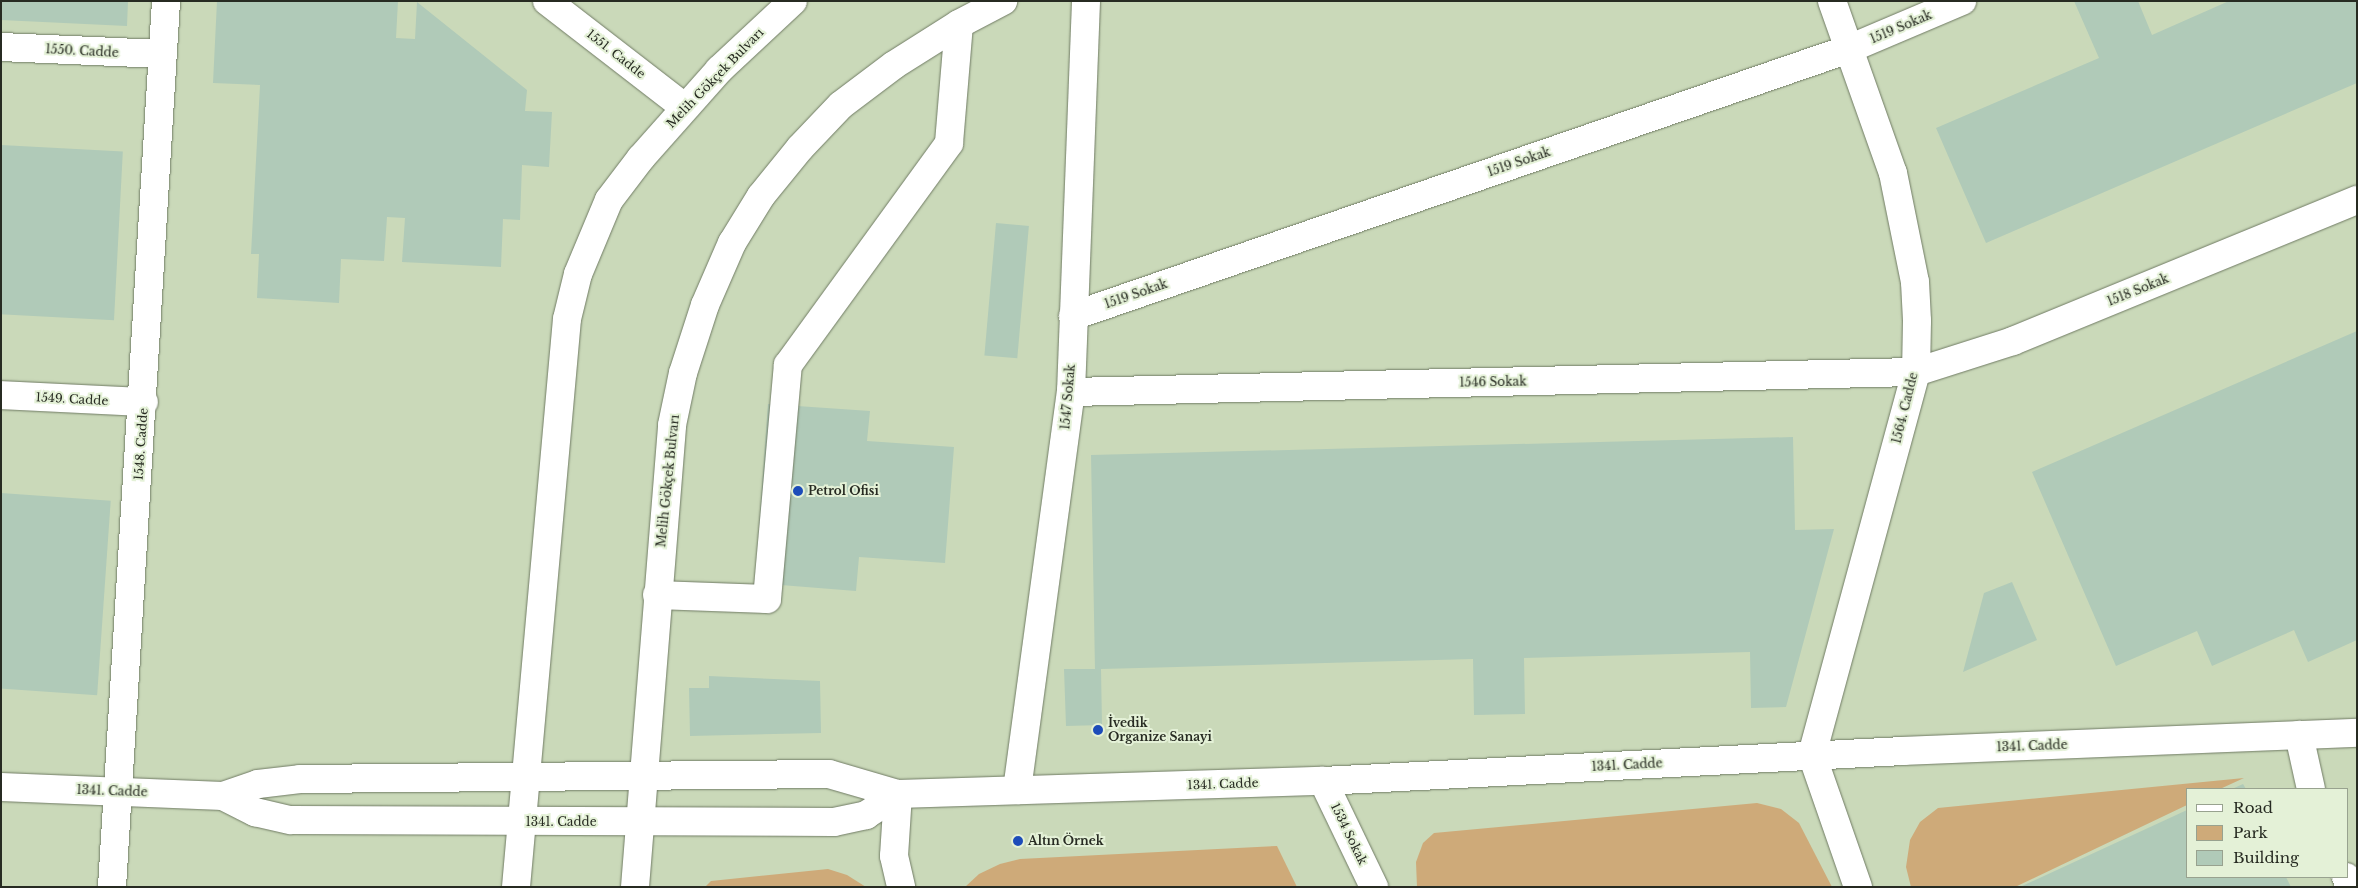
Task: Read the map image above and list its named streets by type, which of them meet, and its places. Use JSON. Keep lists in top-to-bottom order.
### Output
{
  "streets": {
    "street": [
      "1519 Sokak",
      "1550. Cadde",
      "1551. Cadde",
      "Melih Gökçek Bulvarı",
      "1518 Sokak",
      "1546 Sokak",
      "1547 Sokak",
      "1549. Cadde",
      "1564. Cadde",
      "1548. Cadde",
      "1341. Cadde",
      "1534 Sokak"
    ]
  },
  "crossings": [
    ["1519 Sokak", "1547 Sokak"],
    ["1519 Sokak", "1564. Cadde"],
    ["1550. Cadde", "1548. Cadde"],
    ["1551. Cadde", "Melih Gökçek Bulvarı"],
    ["Melih Gökçek Bulvarı", "1341. Cadde"],
    ["1518 Sokak", "1546 Sokak"],
    ["1518 Sokak", "1564. Cadde"],
    ["1546 Sokak", "1547 Sokak"],
    ["1546 Sokak", "1564. Cadde"],
    ["1547 Sokak", "1341. Cadde"],
    ["1549. Cadde", "1548. Cadde"],
    ["1564. Cadde", "1341. Cadde"],
    ["1548. Cadde", "1341. Cadde"],
    ["1341. Cadde", "1534 Sokak"]
  ],
  "places": ["Petrol Ofisi", "İvedik Organize Sanayi", "Altın Örnek"],
  "legend": ["Road", "Park", "Building"]
}
